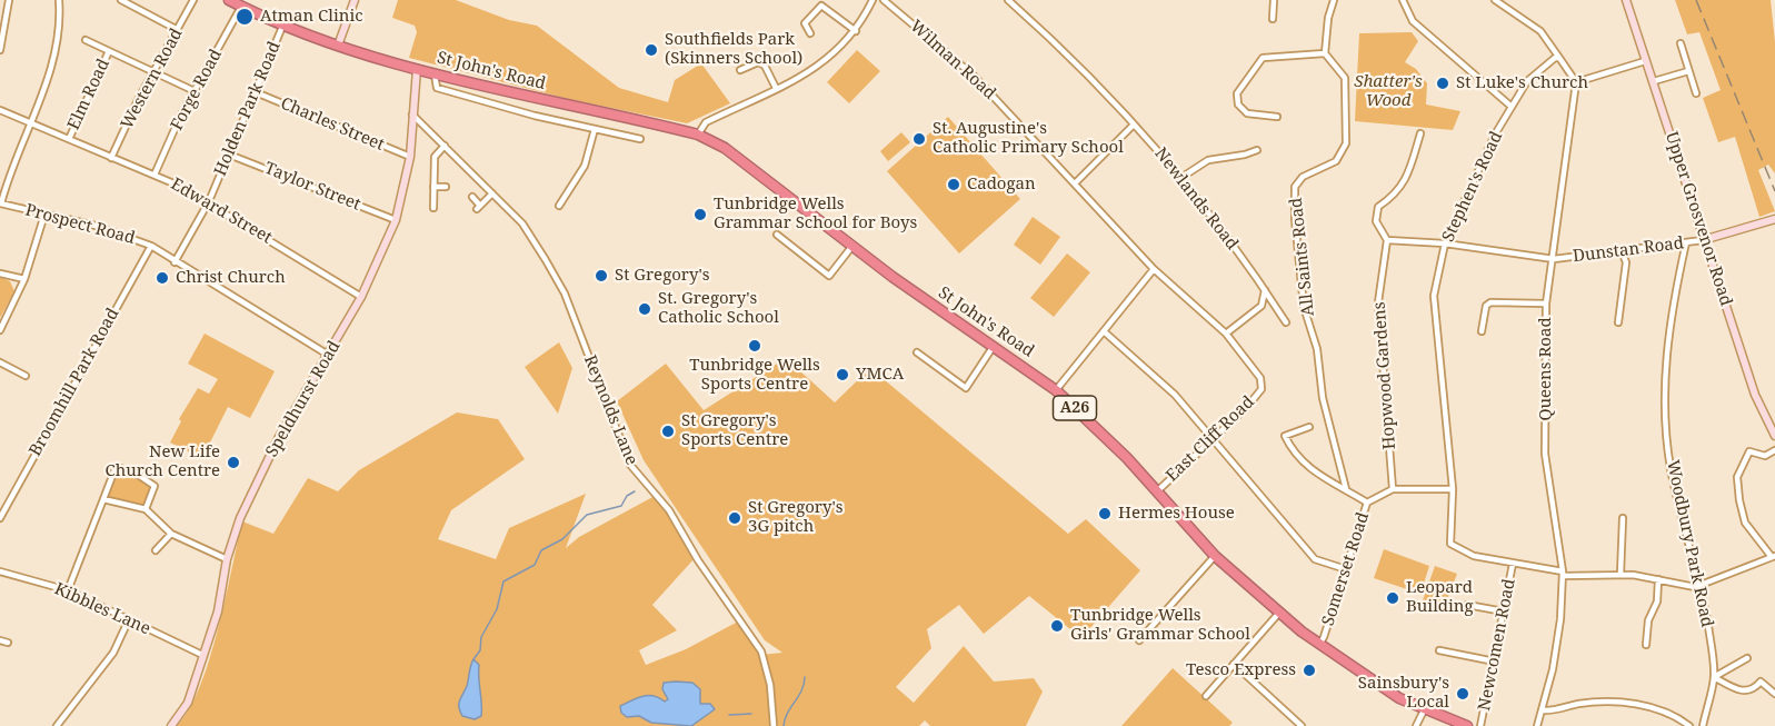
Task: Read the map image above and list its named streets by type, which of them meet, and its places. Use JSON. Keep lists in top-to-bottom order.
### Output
{
  "streets": {
    "highway": ["St John's Road", "A26"],
    "street": [
      "Wilman Road",
      "Western Road",
      "Forge Road",
      "Elm Road",
      "Holden Park Road",
      "Charles Street",
      "Taylor Street",
      "Stephen's Road",
      "Newlands Road",
      "Edward Street",
      "Upper Grosvenor Road",
      "Prospect Road",
      "Dunstan Road",
      "All Saints Road",
      "Queens Road",
      "Hopwood Gardens",
      "Broomhill Park Road",
      "Speldhurst Road",
      "Reynolds Lane",
      "East Cliff Road",
      "Woodbury Park Road",
      "Somerset Road",
      "Kibbles Lane",
      "Newcomen Road"
    ]
  },
  "crossings": [
    ["Wilman Road", "East Cliff Road"],
    ["St John's Road", "Speldhurst Road"],
    ["St John's Road", "A26"],
    ["St John's Road", "East Cliff Road"],
    ["St John's Road", "Somerset Road"],
    ["Western Road", "Edward Street"],
    ["Forge Road", "Edward Street"],
    ["Forge Road", "A26"],
    ["Elm Road", "Edward Street"],
    ["Holden Park Road", "Charles Street"],
    ["Holden Park Road", "Taylor Street"],
    ["Holden Park Road", "Edward Street"],
    ["Holden Park Road", "Prospect Road"],
    ["Holden Park Road", "A26"],
    ["Charles Street", "Speldhurst Road"],
    ["Taylor Street", "Speldhurst Road"],
    ["Stephen's Road", "Dunstan Road"],
    ["Stephen's Road", "Somerset Road"],
    ["Stephen's Road", "Newcomen Road"],
    ["Edward Street", "Speldhurst Road"],
    ["Upper Grosvenor Road", "Dunstan Road"],
    ["Prospect Road", "Broomhill Park Road"],
    ["Prospect Road", "Speldhurst Road"],
    ["Dunstan Road", "Queens Road"],
    ["Dunstan Road", "Woodbury Park Road"],
    ["Hopwood Gardens", "Somerset Road"],
    ["Speldhurst Road", "A26"],
    ["Speldhurst Road", "Reynolds Lane"],
    ["Speldhurst Road", "Kibbles Lane"]
  ],
  "parks": ["Shatter's Wood"],
  "places": [
    "Atman Clinic",
    "Southfields Park (Skinners School)",
    "St Luke's Church",
    "St. Augustine's Catholic Primary School",
    "Cadogan",
    "Tunbridge Wells Grammar School for Boys",
    "St Gregory's",
    "Christ Church",
    "St. Gregory's Catholic School",
    "Tunbridge Wells Sports Centre",
    "YMCA",
    "St Gregory's Sports Centre",
    "New Life Church Centre",
    "Hermes House",
    "St Gregory's 3G pitch",
    "Leopard Building",
    "Tunbridge Wells Girls' Grammar School",
    "Tesco Express",
    "Sainsbury's Local"
  ]
}
